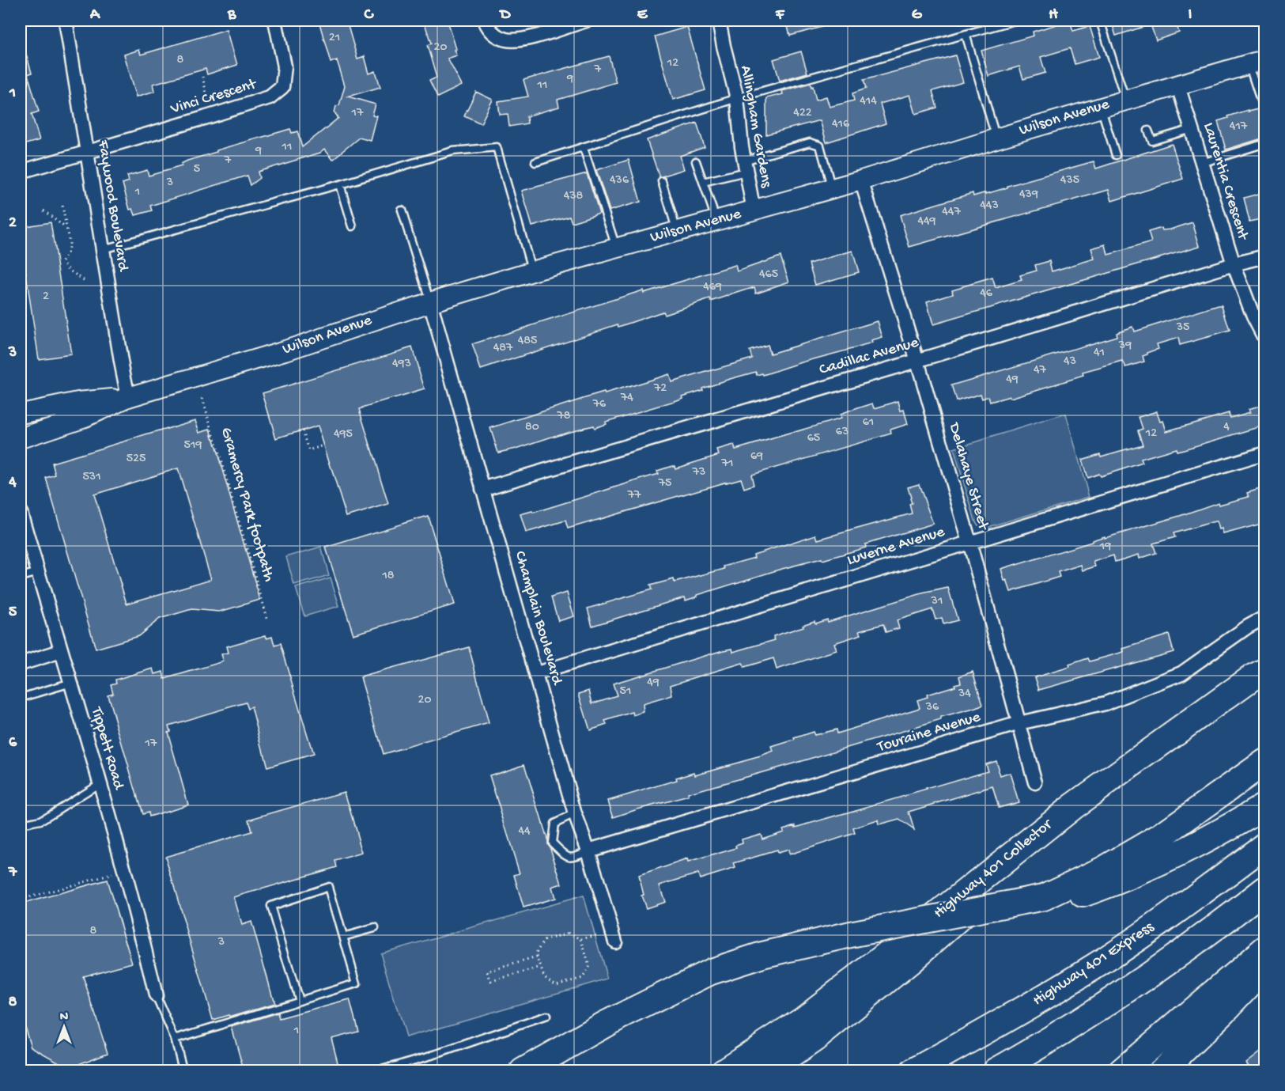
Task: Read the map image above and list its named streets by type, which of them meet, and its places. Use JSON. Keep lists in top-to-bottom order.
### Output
{
  "streets": {
    "highway": ["Highway 401 Collector", "Highway 401 Express"],
    "main road": ["Wilson Avenue"],
    "street": [
      "Vinci Crescent",
      "Allingham Gardens",
      "Laurentia Crescent",
      "Faywood Boulevard",
      "Cadillac Avenue",
      "Delahaye Street",
      "Luverne Avenue",
      "Champlain Boulevard",
      "Touraine Avenue",
      "Tippett Road"
    ],
    "path": ["Gramercy Park footpath"]
  },
  "crossings": [
    ["Vinci Crescent", "Faywood Boulevard"],
    ["Wilson Avenue", "Allingham Gardens"],
    ["Wilson Avenue", "Laurentia Crescent"],
    ["Wilson Avenue", "Faywood Boulevard"],
    ["Wilson Avenue", "Delahaye Street"],
    ["Wilson Avenue", "Champlain Boulevard"],
    ["Laurentia Crescent", "Cadillac Avenue"],
    ["Cadillac Avenue", "Delahaye Street"],
    ["Cadillac Avenue", "Champlain Boulevard"],
    ["Delahaye Street", "Luverne Avenue"],
    ["Delahaye Street", "Touraine Avenue"],
    ["Luverne Avenue", "Champlain Boulevard"],
    ["Champlain Boulevard", "Touraine Avenue"]
  ],
  "house_numbers": [
    "21",
    "20",
    "8",
    "12",
    "7",
    "9",
    "11",
    "414",
    "17",
    "422",
    "416",
    "417",
    "11",
    "9",
    "7",
    "5",
    "436",
    "435",
    "3",
    "1",
    "439",
    "438",
    "443",
    "447",
    "449",
    "465",
    "469",
    "46",
    "2",
    "35",
    "485",
    "39",
    "487",
    "41",
    "43",
    "493",
    "47",
    "49",
    "72",
    "74",
    "76",
    "78",
    "61",
    "80",
    "4",
    "63",
    "12",
    "495",
    "65",
    "519",
    "69",
    "525",
    "71",
    "73",
    "531",
    "75",
    "77",
    "19",
    "18",
    "31",
    "49",
    "51",
    "34",
    "20",
    "36",
    "17",
    "44",
    "8",
    "3",
    "1"
  ],
  "north": "top",
  "grid": {
    "columns": [
      "A",
      "B",
      "C",
      "D",
      "E",
      "F",
      "G",
      "H",
      "I"
    ],
    "rows": [
      "1",
      "2",
      "3",
      "4",
      "5",
      "6",
      "7",
      "8"
    ]
  }
}
